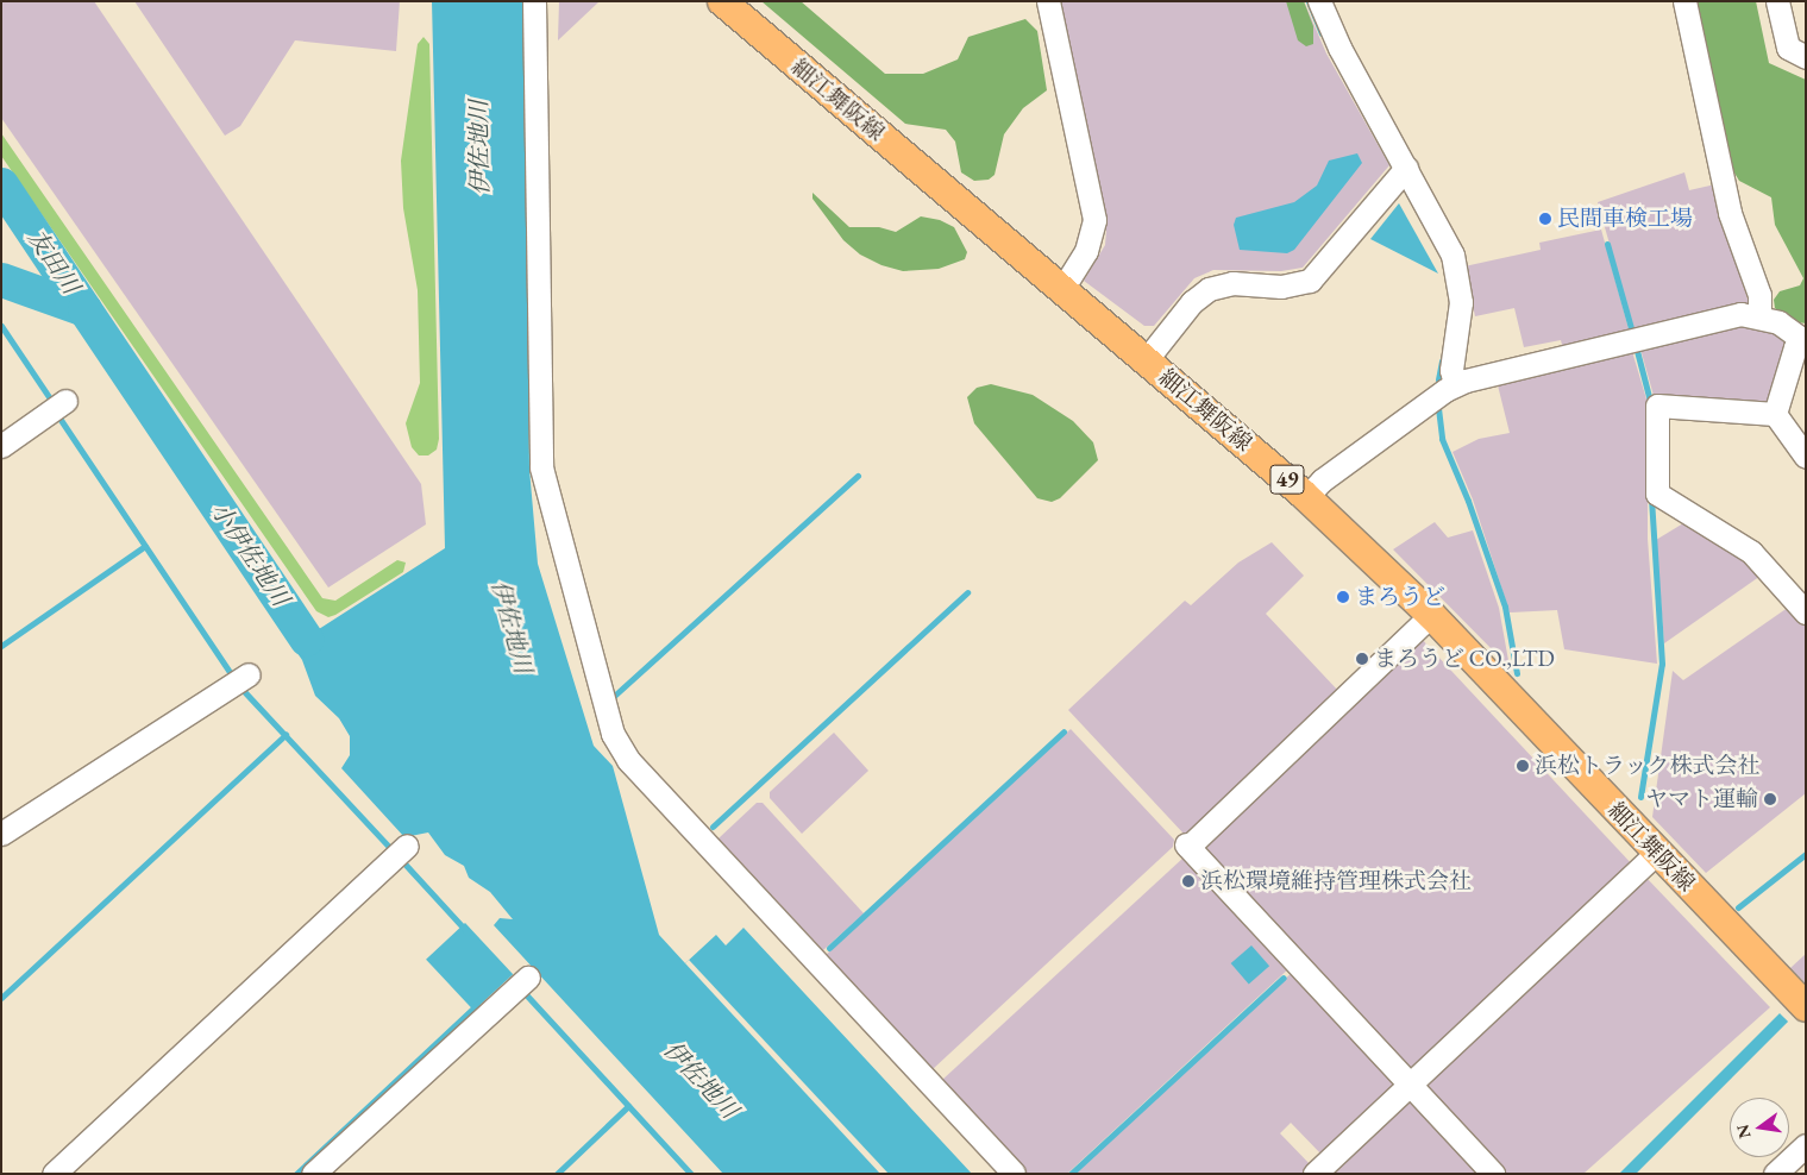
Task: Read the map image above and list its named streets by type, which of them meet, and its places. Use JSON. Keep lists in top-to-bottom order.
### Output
{
  "streets": {
    "main road": ["細江舞阪線", "49"]
  },
  "water": ["伊佐地川", "友田川", "小伊佐地川"],
  "places": [
    "民間車検工場",
    "まろうど",
    "まろうど CO.,LTD",
    "浜松トラック株式会社",
    "ヤマト運輸",
    "浜松環境維持管理株式会社"
  ],
  "north": "left"
}
